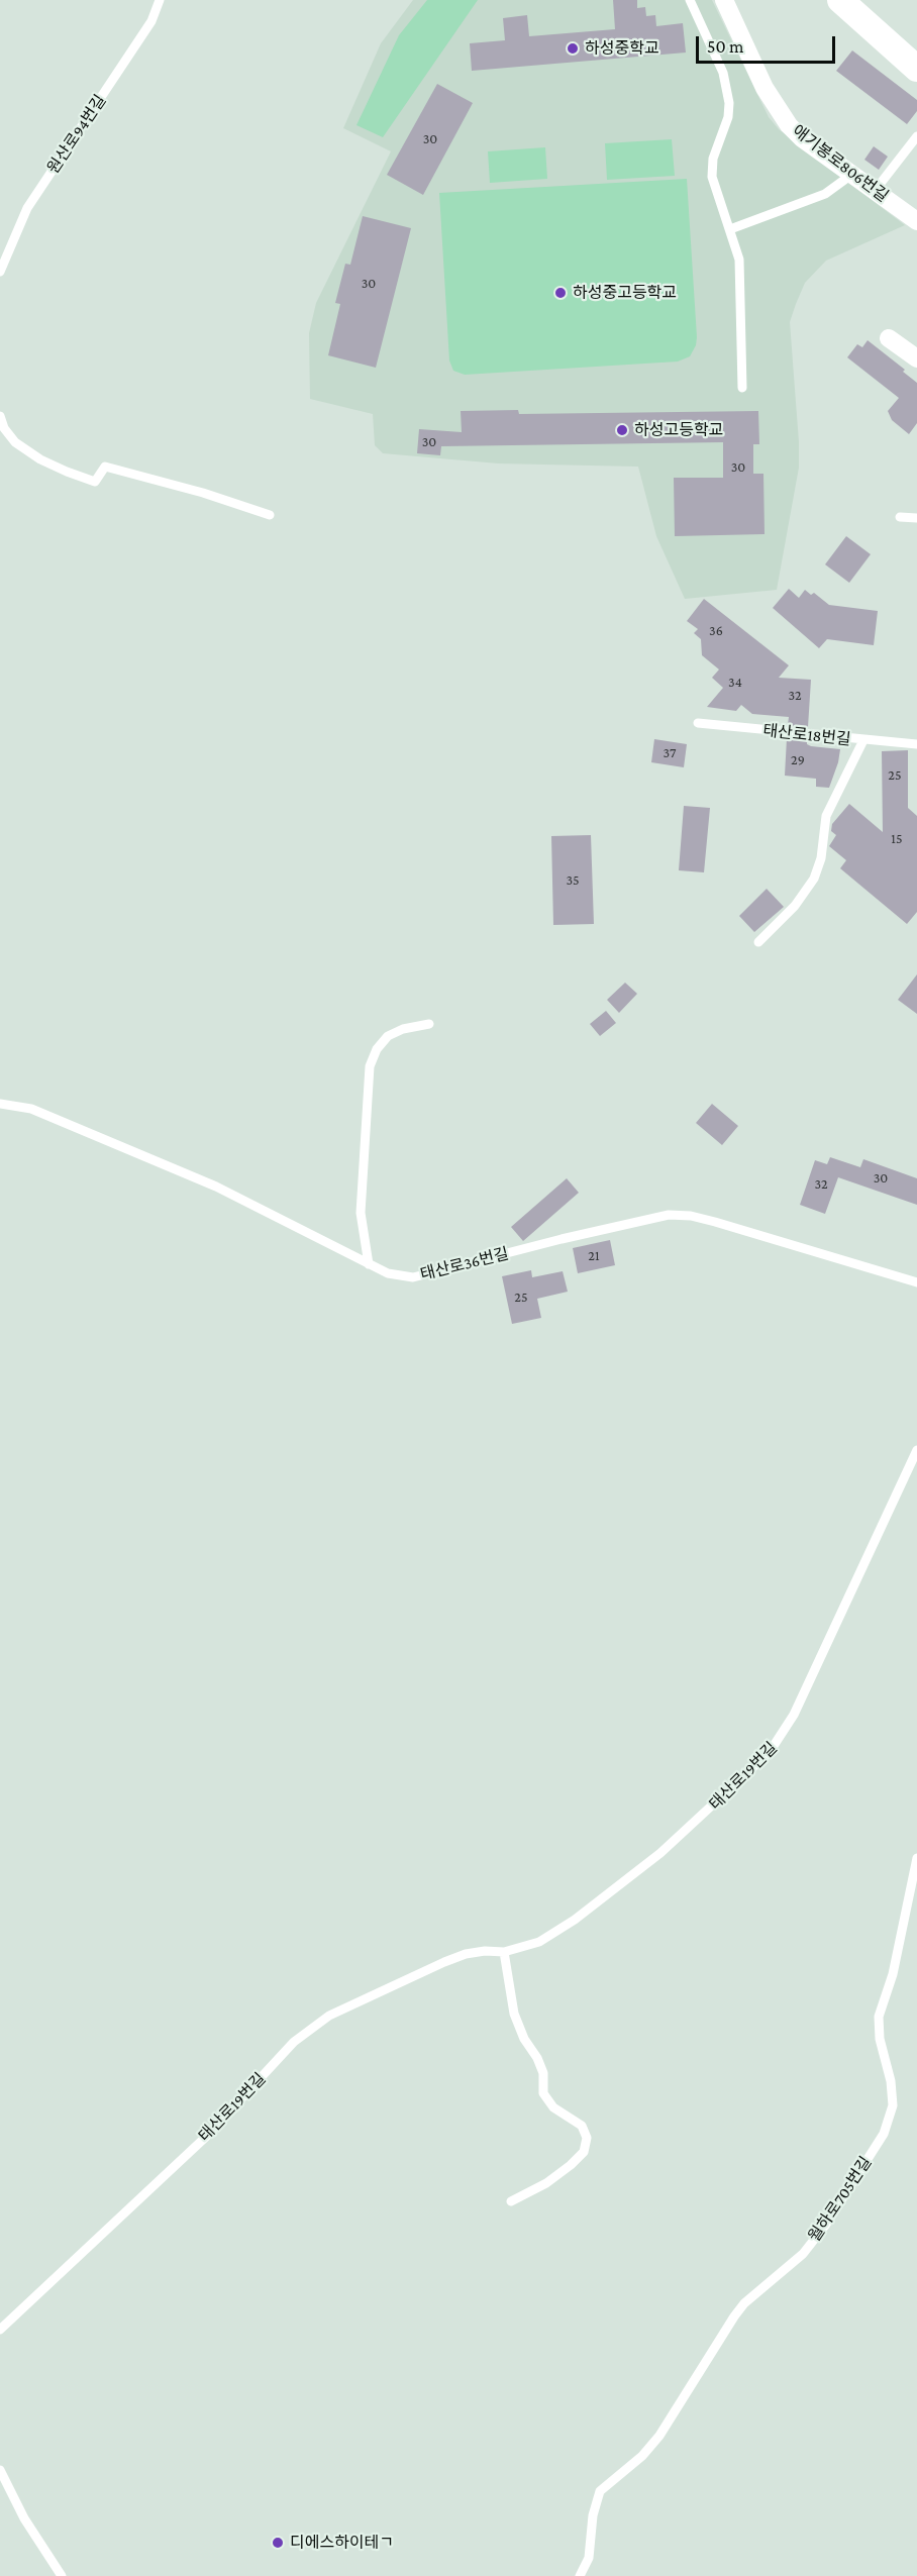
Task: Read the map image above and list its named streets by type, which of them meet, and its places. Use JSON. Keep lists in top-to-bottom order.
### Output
{
  "streets": {
    "street": ["애기봉로806번길"],
    "lane": [
      "원산로94번길",
      "태산로18번길",
      "태산로36번길",
      "태산로19번길",
      "월하로705번길"
    ]
  },
  "places": [
    "하성중학교",
    "하성중고등학교",
    "하성고등학교",
    "디에스하이테ㄱ"
  ],
  "house_numbers": [
    "30",
    "30",
    "30",
    "30",
    "36",
    "34",
    "32",
    "37",
    "29",
    "25",
    "15",
    "35",
    "30",
    "32",
    "21",
    "25"
  ],
  "scale_bar": "50 m"
}
